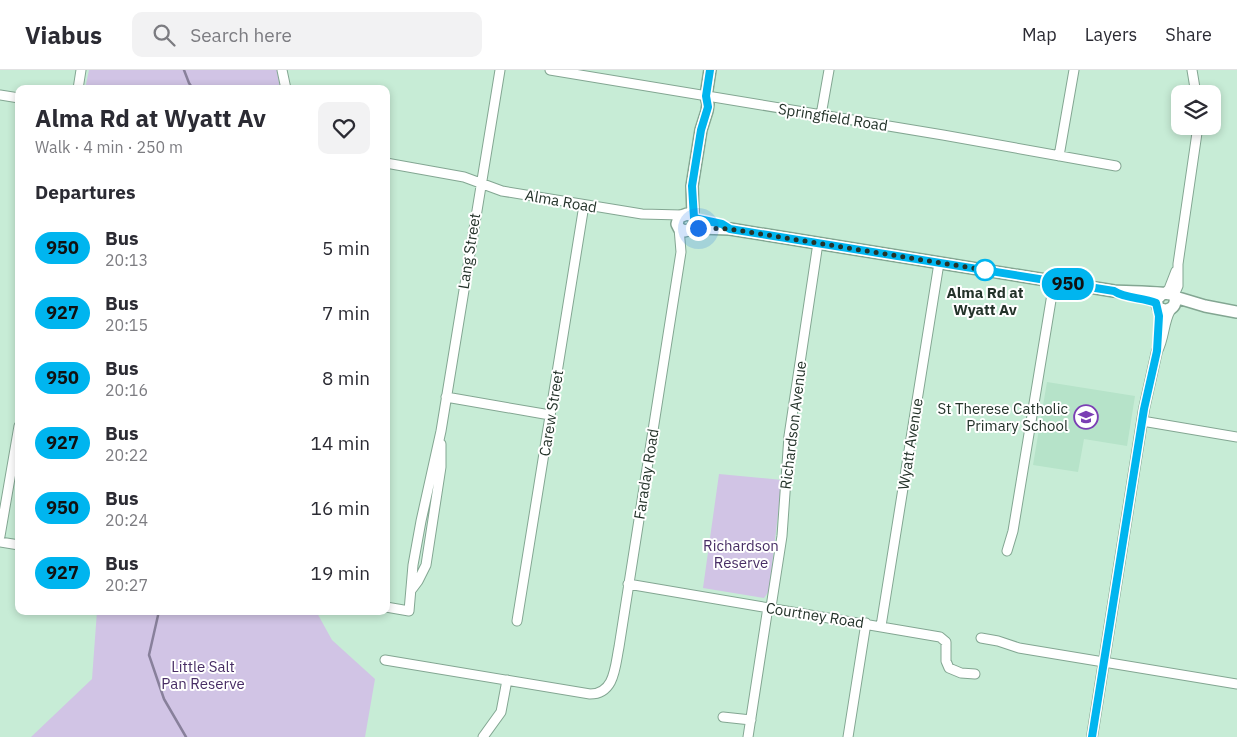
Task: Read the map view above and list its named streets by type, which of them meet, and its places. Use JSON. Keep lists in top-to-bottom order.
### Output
{
  "streets": {
    "main road": ["Alma Road", "Faraday Road"],
    "street": [
      "Springfield Road",
      "Lang Street",
      "Carew Street",
      "Richardson Avenue",
      "Wyatt Avenue",
      "Courtney Road"
    ]
  },
  "crossings": [
    ["Springfield Road", "Faraday Road"],
    ["Alma Road", "Lang Street"],
    ["Alma Road", "Carew Street"],
    ["Alma Road", "Richardson Avenue"],
    ["Alma Road", "Wyatt Avenue"],
    ["Alma Road", "Faraday Road"],
    ["Richardson Avenue", "Courtney Road"],
    ["Wyatt Avenue", "Courtney Road"],
    ["Faraday Road", "Courtney Road"]
  ],
  "parks": ["Richardson Reserve", "Little Salt Pan Reserve"],
  "places": {
    "other": ["Alma Rd at Wyatt Av"],
    "school or university": ["St Therese Catholic Primary School"]
  },
  "lines": ["bus line 950"],
  "page": {
    "header": "Viabus",
    "search": "Search here",
    "nav": ["Map", "Layers", "Share"],
    "on_map": "950",
    "heading": [
      ["Alma Rd at Wyatt Av", "Walk · 4 min · 250 m"],
      "Departures"
    ],
    "list": [
      {
        "mark": "950",
        "name": "Bus",
        "note": "20:13",
        "value": "5 min"
      },
      {
        "mark": "927",
        "name": "Bus",
        "note": "20:15",
        "value": "7 min"
      },
      {
        "mark": "950",
        "name": "Bus",
        "note": "20:16",
        "value": "8 min"
      },
      {
        "mark": "927",
        "name": "Bus",
        "note": "20:22",
        "value": "14 min"
      },
      {
        "mark": "950",
        "name": "Bus",
        "note": "20:24",
        "value": "16 min"
      },
      {
        "mark": "927",
        "name": "Bus",
        "note": "20:27",
        "value": "19 min"
      }
    ]
  }
}
